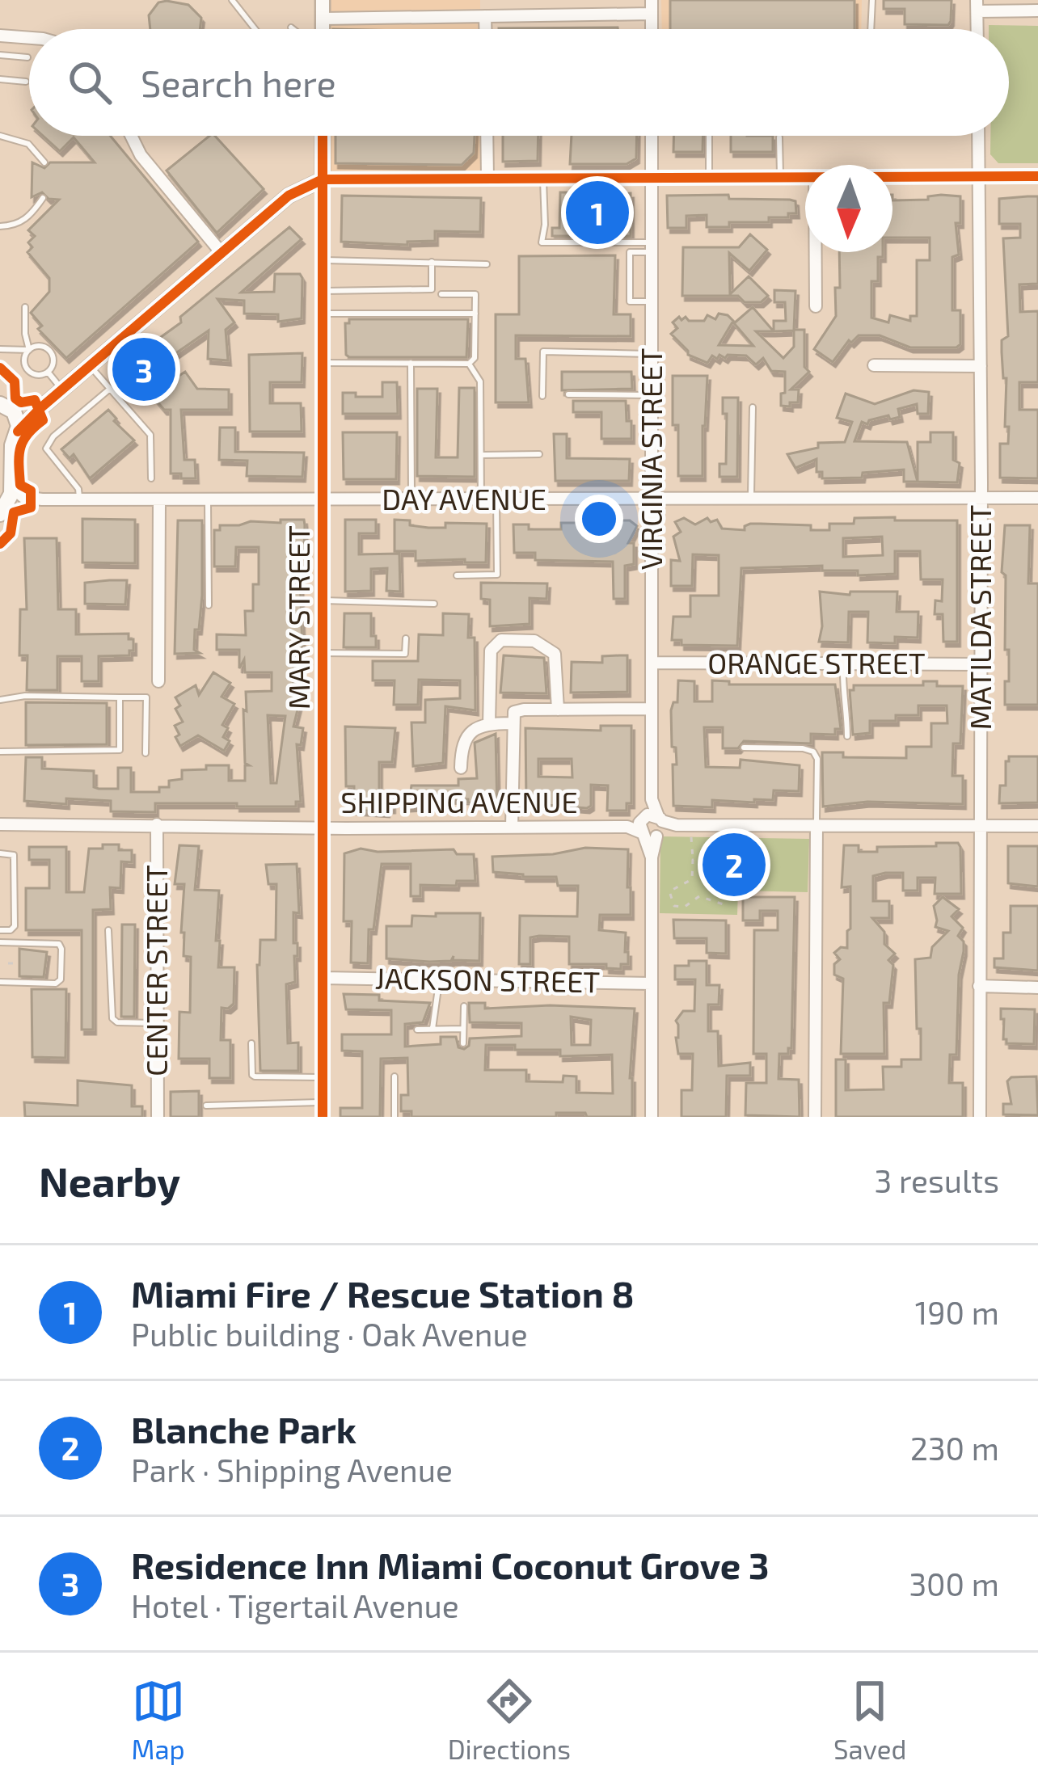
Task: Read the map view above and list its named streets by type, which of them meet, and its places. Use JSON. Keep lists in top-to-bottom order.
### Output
{
  "streets": {
    "street": [
      "VIRGINIA STREET",
      "DAY AVENUE",
      "MARY STREET",
      "MATILDA STREET",
      "ORANGE STREET",
      "SHIPPING AVENUE",
      "CENTER STREET",
      "JACKSON STREET"
    ]
  },
  "crossings": [
    ["VIRGINIA STREET", "DAY AVENUE"],
    ["VIRGINIA STREET", "ORANGE STREET"],
    ["VIRGINIA STREET", "SHIPPING AVENUE"],
    ["DAY AVENUE", "MARY STREET"],
    ["DAY AVENUE", "MATILDA STREET"],
    ["MARY STREET", "SHIPPING AVENUE"],
    ["MARY STREET", "JACKSON STREET"],
    ["MATILDA STREET", "ORANGE STREET"],
    ["SHIPPING AVENUE", "CENTER STREET"]
  ],
  "north": "bottom",
  "page": {
    "search": "Search here",
    "pins": ["1", "3", "2"],
    "heading": ["Nearby", "3 results"],
    "list": [
      {
        "mark": "1",
        "name": "Miami Fire / Rescue Station 8",
        "note": "Public building · Oak Avenue",
        "value": "190 m"
      },
      {
        "mark": "2",
        "name": "Blanche Park",
        "note": "Park · Shipping Avenue",
        "value": "230 m"
      },
      {
        "mark": "3",
        "name": "Residence Inn Miami Coconut Grove 3",
        "note": "Hotel · Tigertail Avenue",
        "value": "300 m"
      }
    ],
    "nav": ["Map", "Directions", "Saved"]
  }
}
